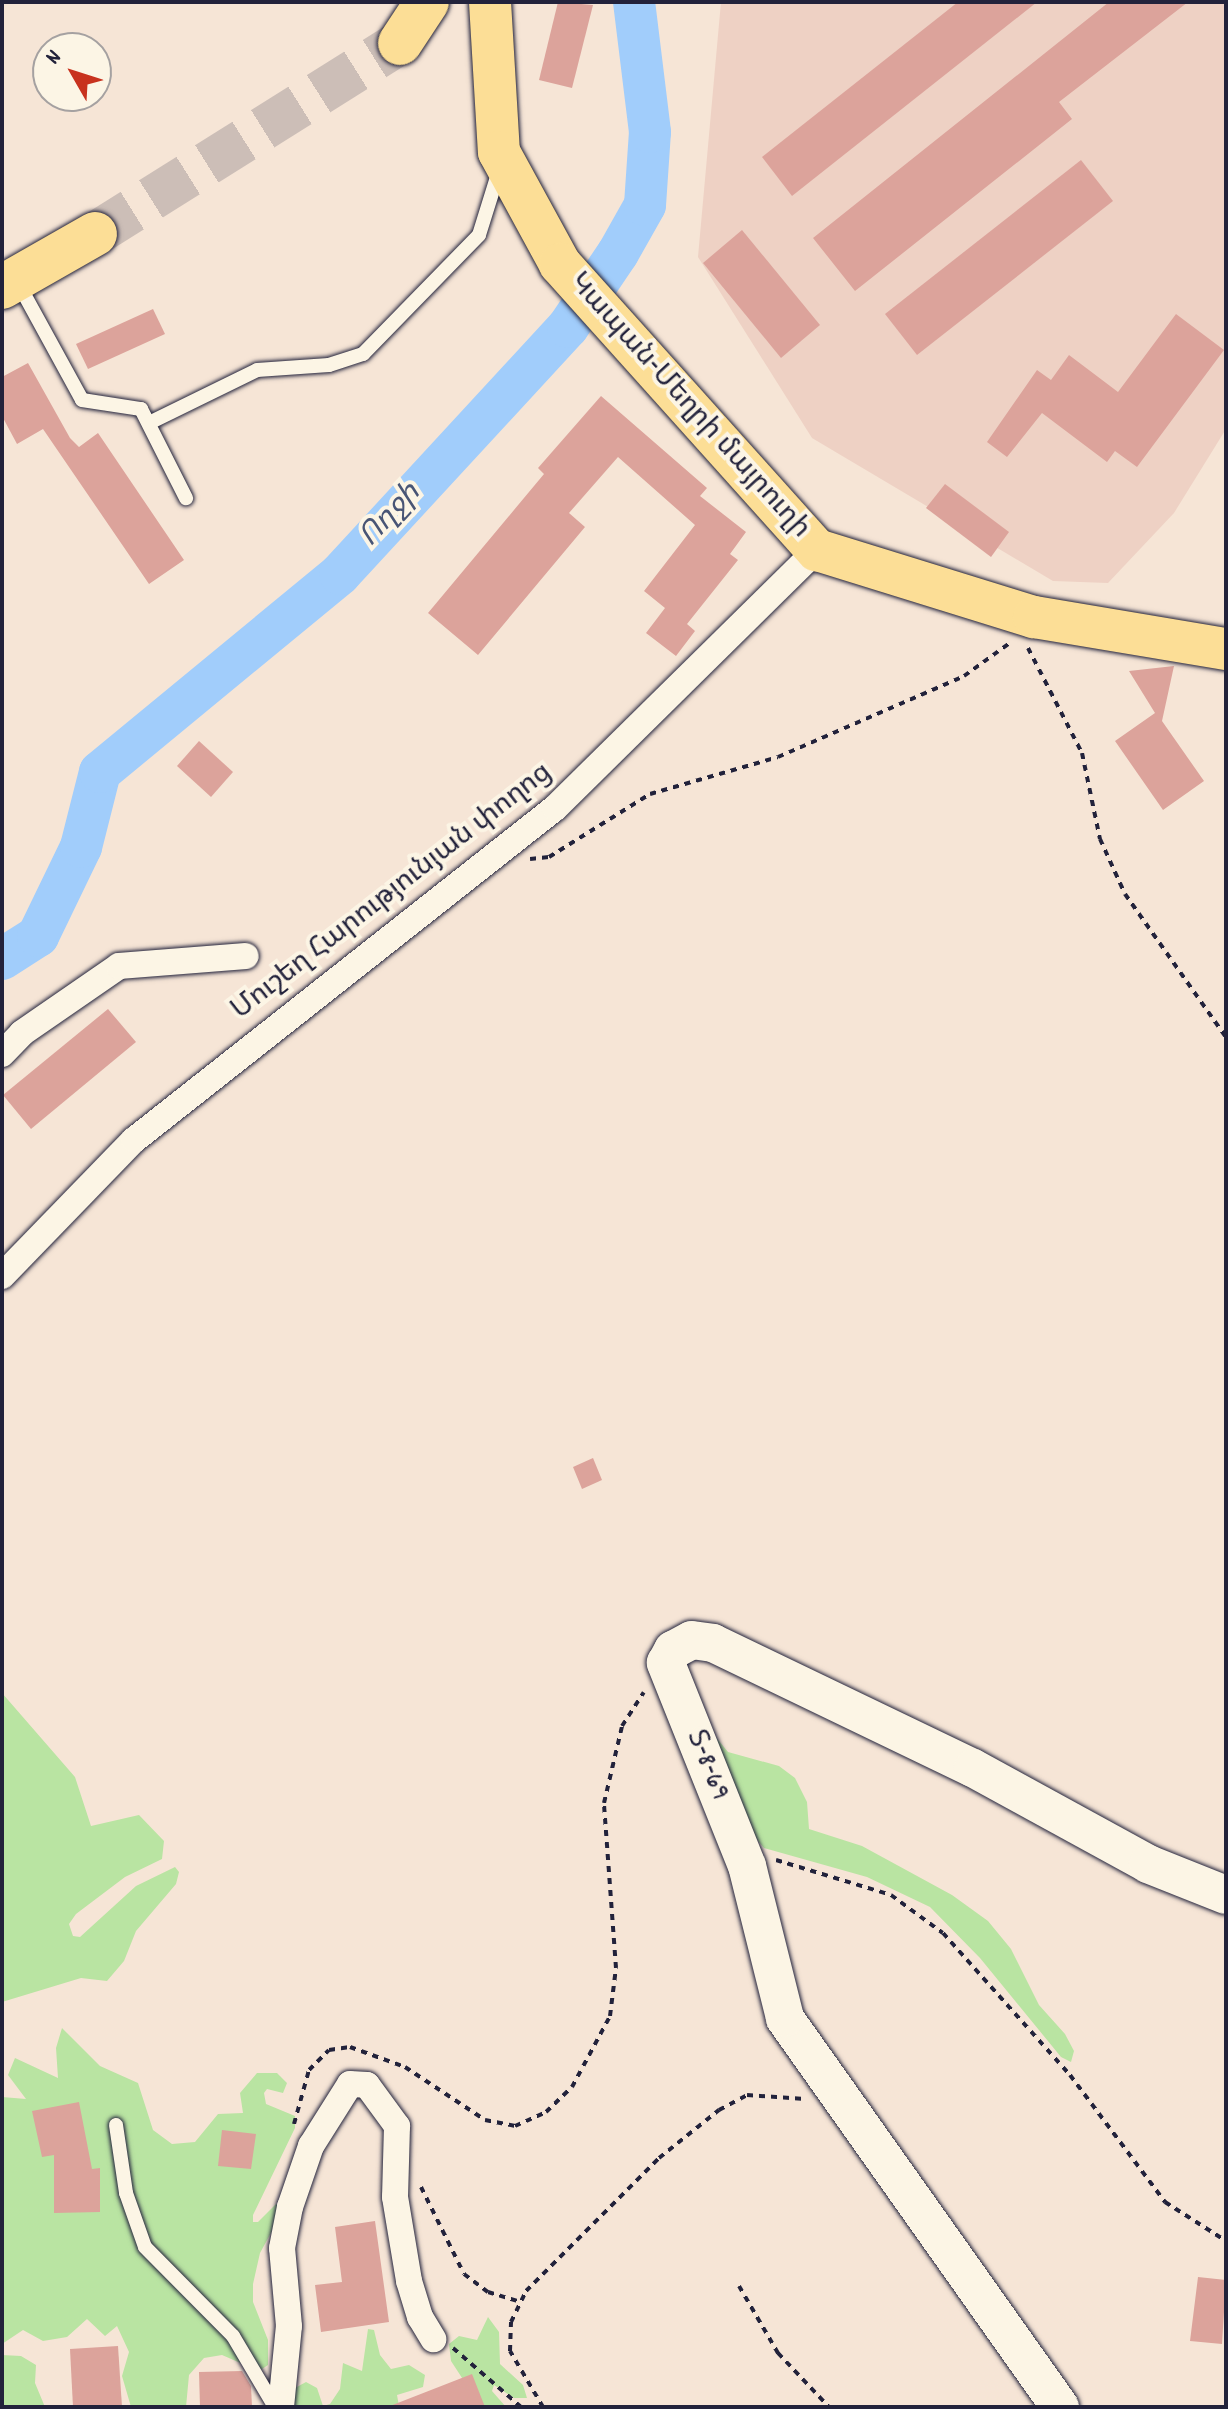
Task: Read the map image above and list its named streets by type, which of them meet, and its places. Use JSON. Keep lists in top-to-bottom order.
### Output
{
  "streets": {
    "main road": ["Կապան-Մեղրի մայրուղի"],
    "street": ["Մուշեղ Հարությունյան փողոց", "Տ-8-69"]
  },
  "crossings": [
    ["Կապան-Մեղրի մայրուղի", "Մուշեղ Հարությունյան փողոց"]
  ],
  "water": ["Ողջի"],
  "north": "top left"
}
